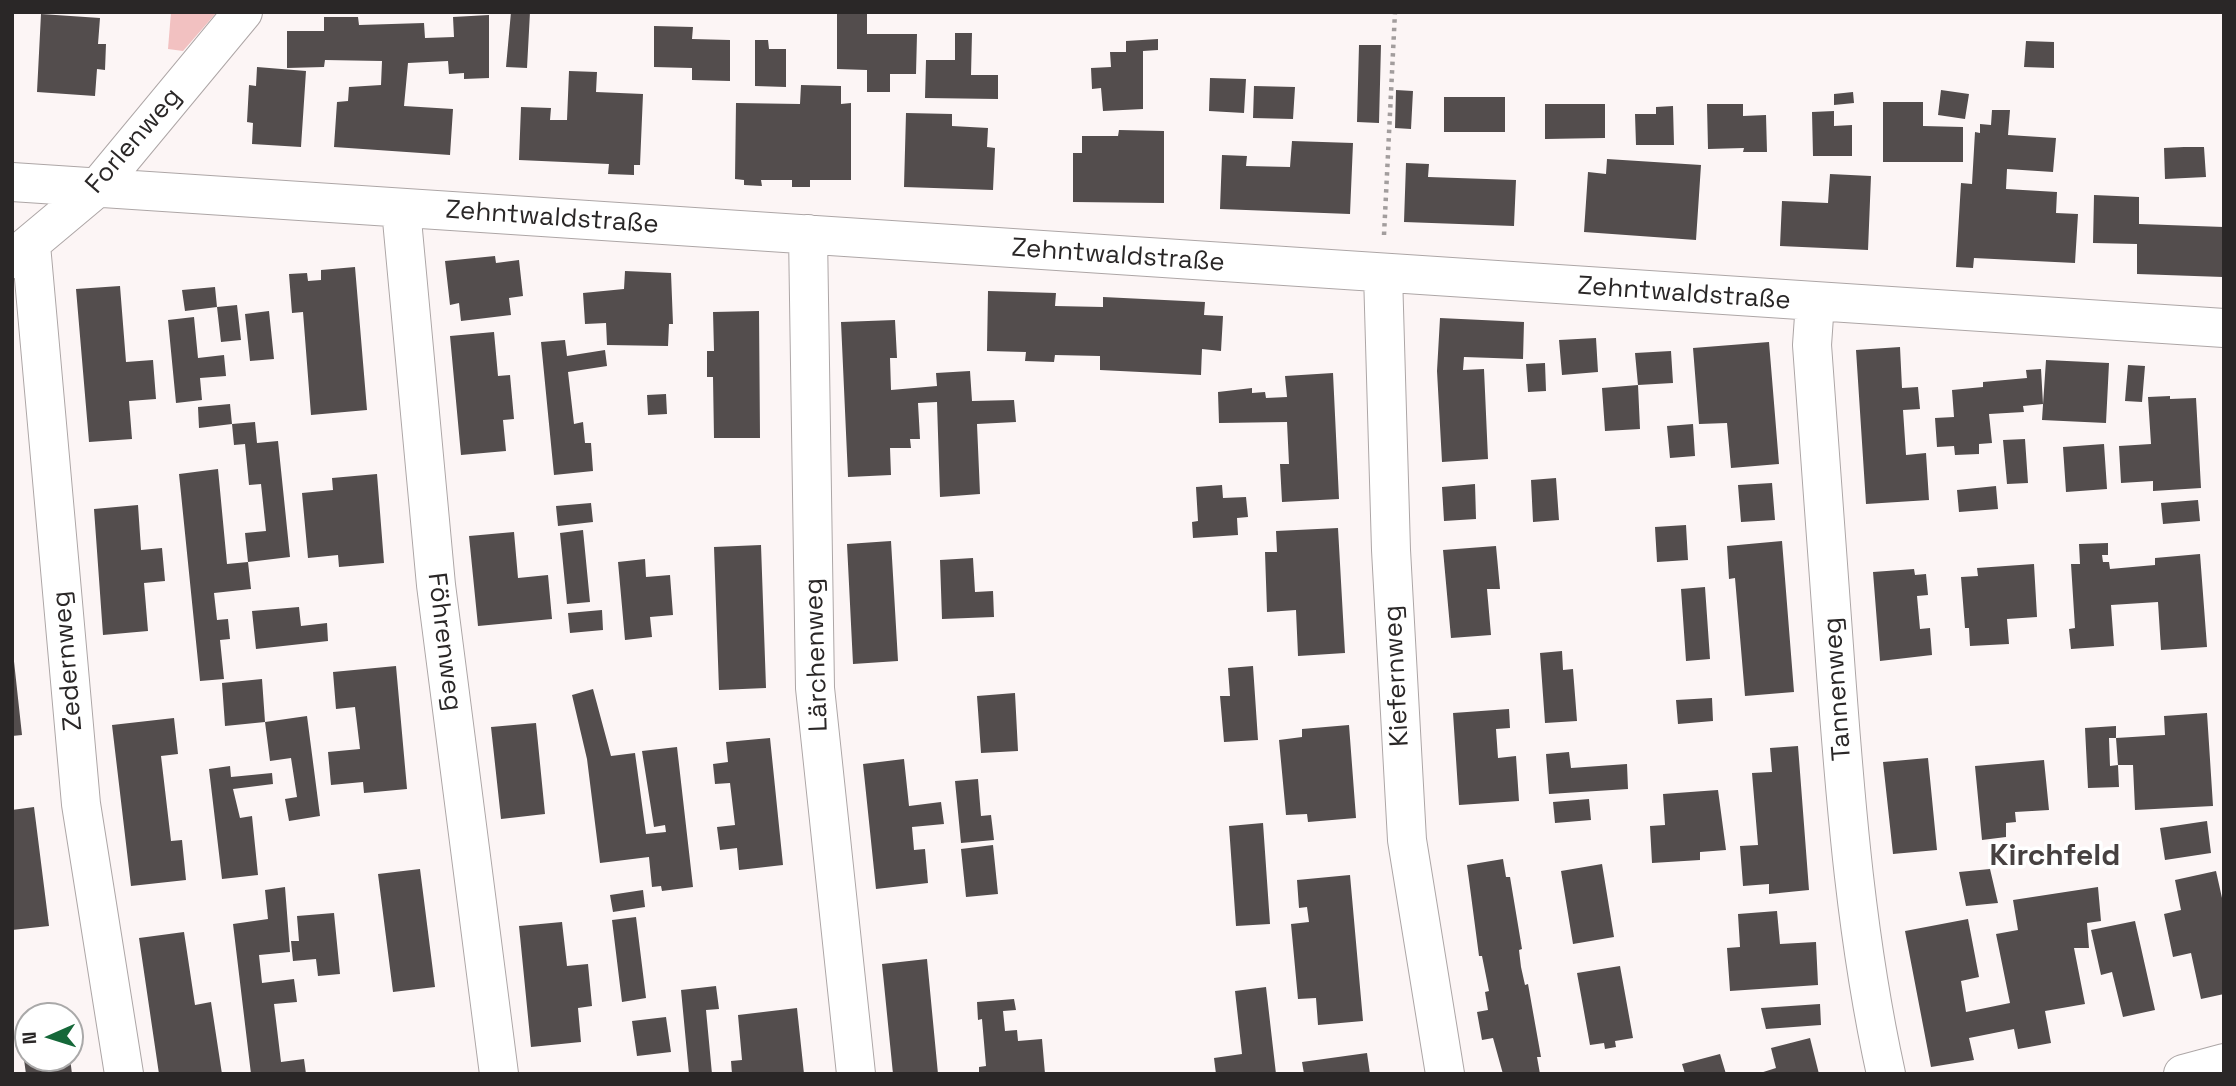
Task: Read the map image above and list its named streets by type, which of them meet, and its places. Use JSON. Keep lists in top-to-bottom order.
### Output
{
  "streets": {
    "street": [
      "Forlenweg",
      "Zehntwaldstraße",
      "Föhrenweg",
      "Lärchenweg",
      "Zedernweg",
      "Kiefernweg",
      "Tannenweg"
    ]
  },
  "crossings": [
    ["Forlenweg", "Zehntwaldstraße"],
    ["Forlenweg", "Zedernweg"],
    ["Zehntwaldstraße", "Föhrenweg"],
    ["Zehntwaldstraße", "Lärchenweg"],
    ["Zehntwaldstraße", "Kiefernweg"],
    ["Zehntwaldstraße", "Tannenweg"]
  ],
  "districts": ["Kirchfeld"],
  "north": "left"
}
